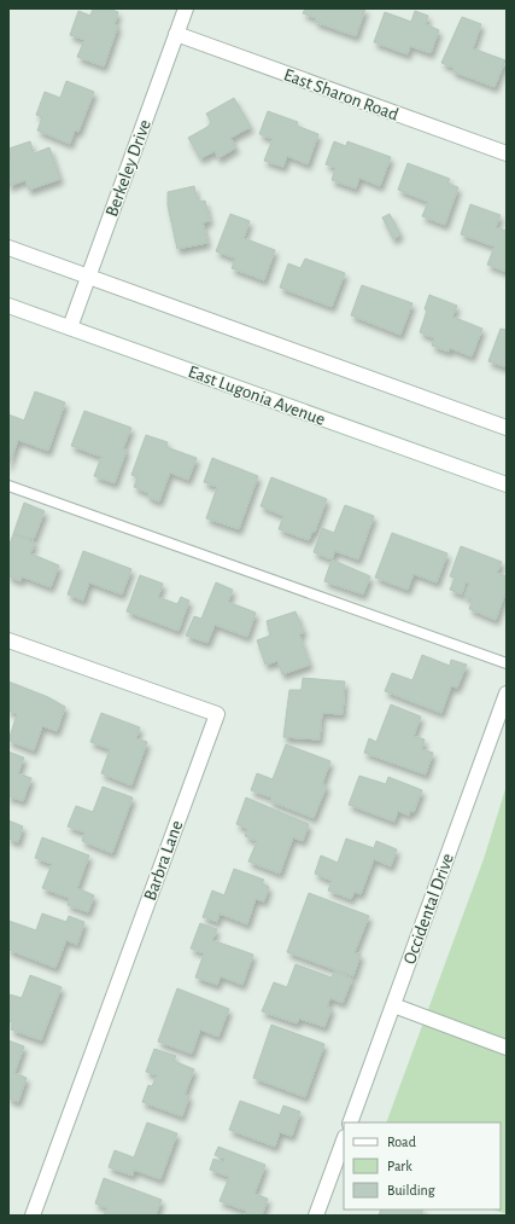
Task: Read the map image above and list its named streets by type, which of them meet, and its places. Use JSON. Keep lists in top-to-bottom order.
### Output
{
  "streets": {
    "street": [
      "East Sharon Road",
      "Berkeley Drive",
      "East Lugonia Avenue",
      "Barbra Lane",
      "Occidental Drive"
    ]
  },
  "crossings": [
    ["East Sharon Road", "Berkeley Drive"],
    ["Berkeley Drive", "East Lugonia Avenue"]
  ],
  "legend": ["Road", "Park", "Building"]
}
